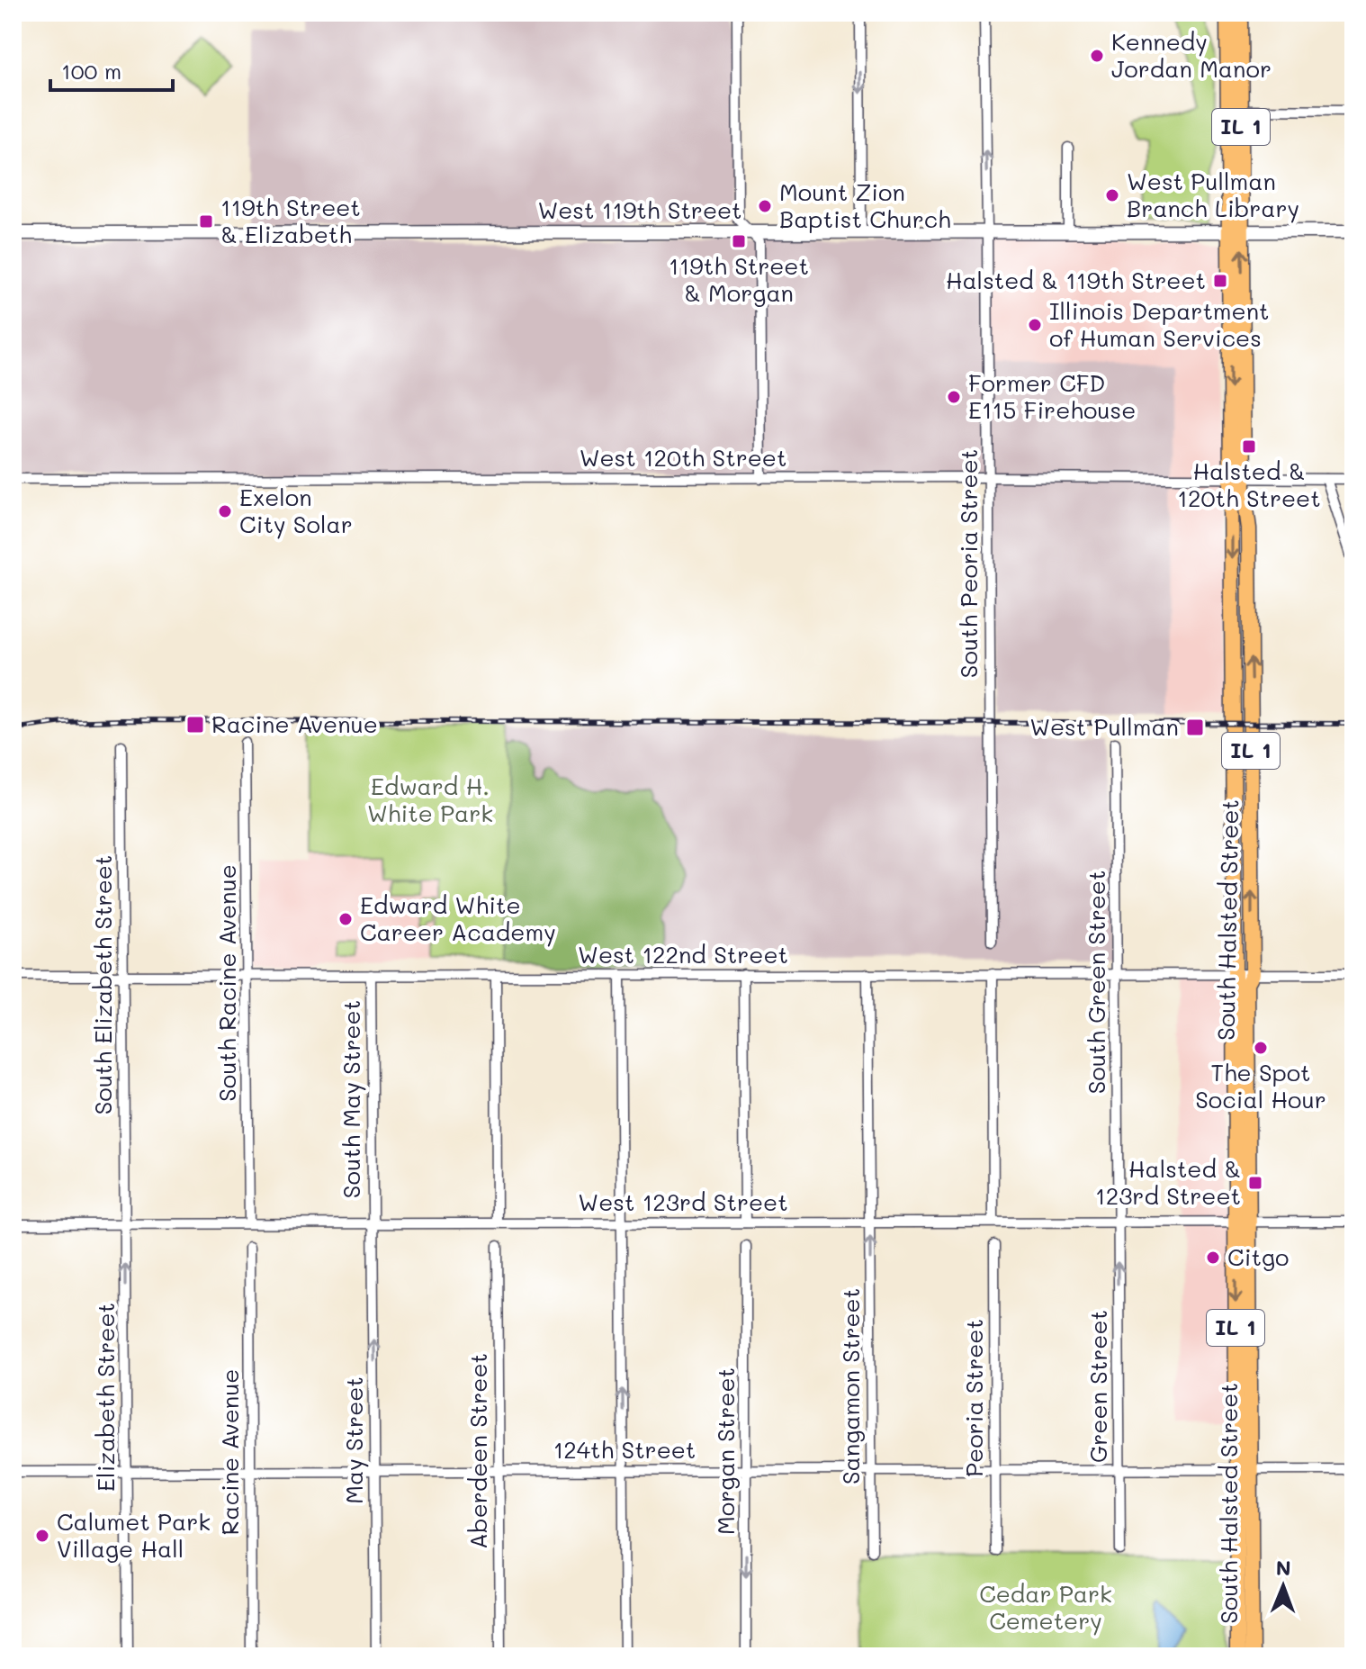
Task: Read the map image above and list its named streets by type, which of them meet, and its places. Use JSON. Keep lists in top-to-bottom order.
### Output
{
  "streets": {
    "main road": ["IL 1", "South Halsted Street"],
    "street": [
      "West 119th Street",
      "West 120th Street",
      "South Peoria Street",
      "West 122nd Street",
      "South Green Street",
      "South Racine Avenue",
      "South Elizabeth Street",
      "South May Street",
      "West 123rd Street",
      "Sangamon Street",
      "Green Street",
      "Elizabeth Street",
      "Peoria Street",
      "May Street",
      "124th Street",
      "Aberdeen Street",
      "Morgan Street",
      "Racine Avenue"
    ]
  },
  "crossings": [
    ["West 119th Street", "South Peoria Street"],
    ["West 119th Street", "South Halsted Street"],
    ["West 120th Street", "South Peoria Street"],
    ["West 120th Street", "South Halsted Street"],
    ["South Halsted Street", "West 122nd Street"],
    ["South Halsted Street", "West 123rd Street"],
    ["South Halsted Street", "124th Street"],
    ["West 122nd Street", "South Green Street"],
    ["West 122nd Street", "South Racine Avenue"],
    ["West 122nd Street", "South Elizabeth Street"],
    ["West 122nd Street", "South May Street"],
    ["West 122nd Street", "Sangamon Street"],
    ["South Green Street", "West 123rd Street"],
    ["South Green Street", "Green Street"],
    ["South Racine Avenue", "West 123rd Street"],
    ["South Elizabeth Street", "West 123rd Street"],
    ["South Elizabeth Street", "Elizabeth Street"],
    ["South May Street", "West 123rd Street"],
    ["South May Street", "May Street"],
    ["West 123rd Street", "Sangamon Street"],
    ["West 123rd Street", "Green Street"],
    ["West 123rd Street", "Elizabeth Street"],
    ["West 123rd Street", "May Street"],
    ["Sangamon Street", "124th Street"],
    ["Green Street", "124th Street"],
    ["Elizabeth Street", "124th Street"],
    ["Peoria Street", "124th Street"],
    ["May Street", "124th Street"],
    ["124th Street", "Aberdeen Street"],
    ["124th Street", "Morgan Street"],
    ["124th Street", "Racine Avenue"]
  ],
  "one_way": [
    "Sangamon Street",
    "Green Street",
    "Elizabeth Street",
    "May Street",
    "Morgan Street"
  ],
  "parks": ["Edward H. White Park", "Cedar Park Cemetery"],
  "places": {
    "other": [
      "Kennedy Jordan Manor",
      "West Pullman Branch Library",
      "Mount Zion Baptist Church",
      "Illinois Department of Human Services",
      "Former CFD E115 Firehouse",
      "Exelon City Solar",
      "Edward White Career Academy",
      "The Spot Social Hour",
      "Citgo",
      "Calumet Park Village Hall"
    ],
    "transit": [
      "119th Street & Elizabeth",
      "119th Street & Morgan",
      "Halsted & 119th Street",
      "Halsted & 120th Street",
      "Racine Avenue",
      "West Pullman",
      "Halsted & 123rd Street"
    ]
  },
  "scale_bar": "100 m",
  "north": "top"
}
